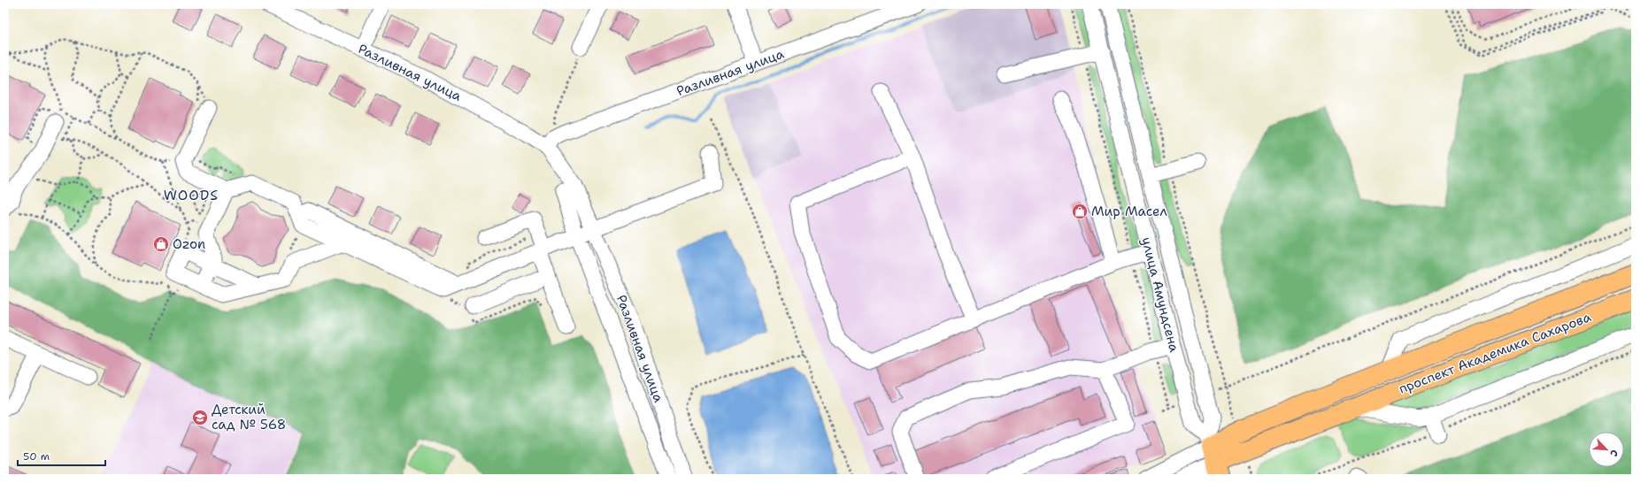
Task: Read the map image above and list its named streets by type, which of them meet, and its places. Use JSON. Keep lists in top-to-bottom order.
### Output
{
  "streets": {
    "main road": ["проспект Академика Сахарова"],
    "street": ["Разливная улица", "улица Амундсена"]
  },
  "crossings": [
    ["улица Амундсена", "проспект Академика Сахарова"]
  ],
  "districts": ["WOODS"],
  "places": {
    "shop": ["Мир Масел", "Ozon"],
    "school or university": ["Детский сад № 568"]
  },
  "scale_bar": "50 m",
  "north": "bottom right"
}
